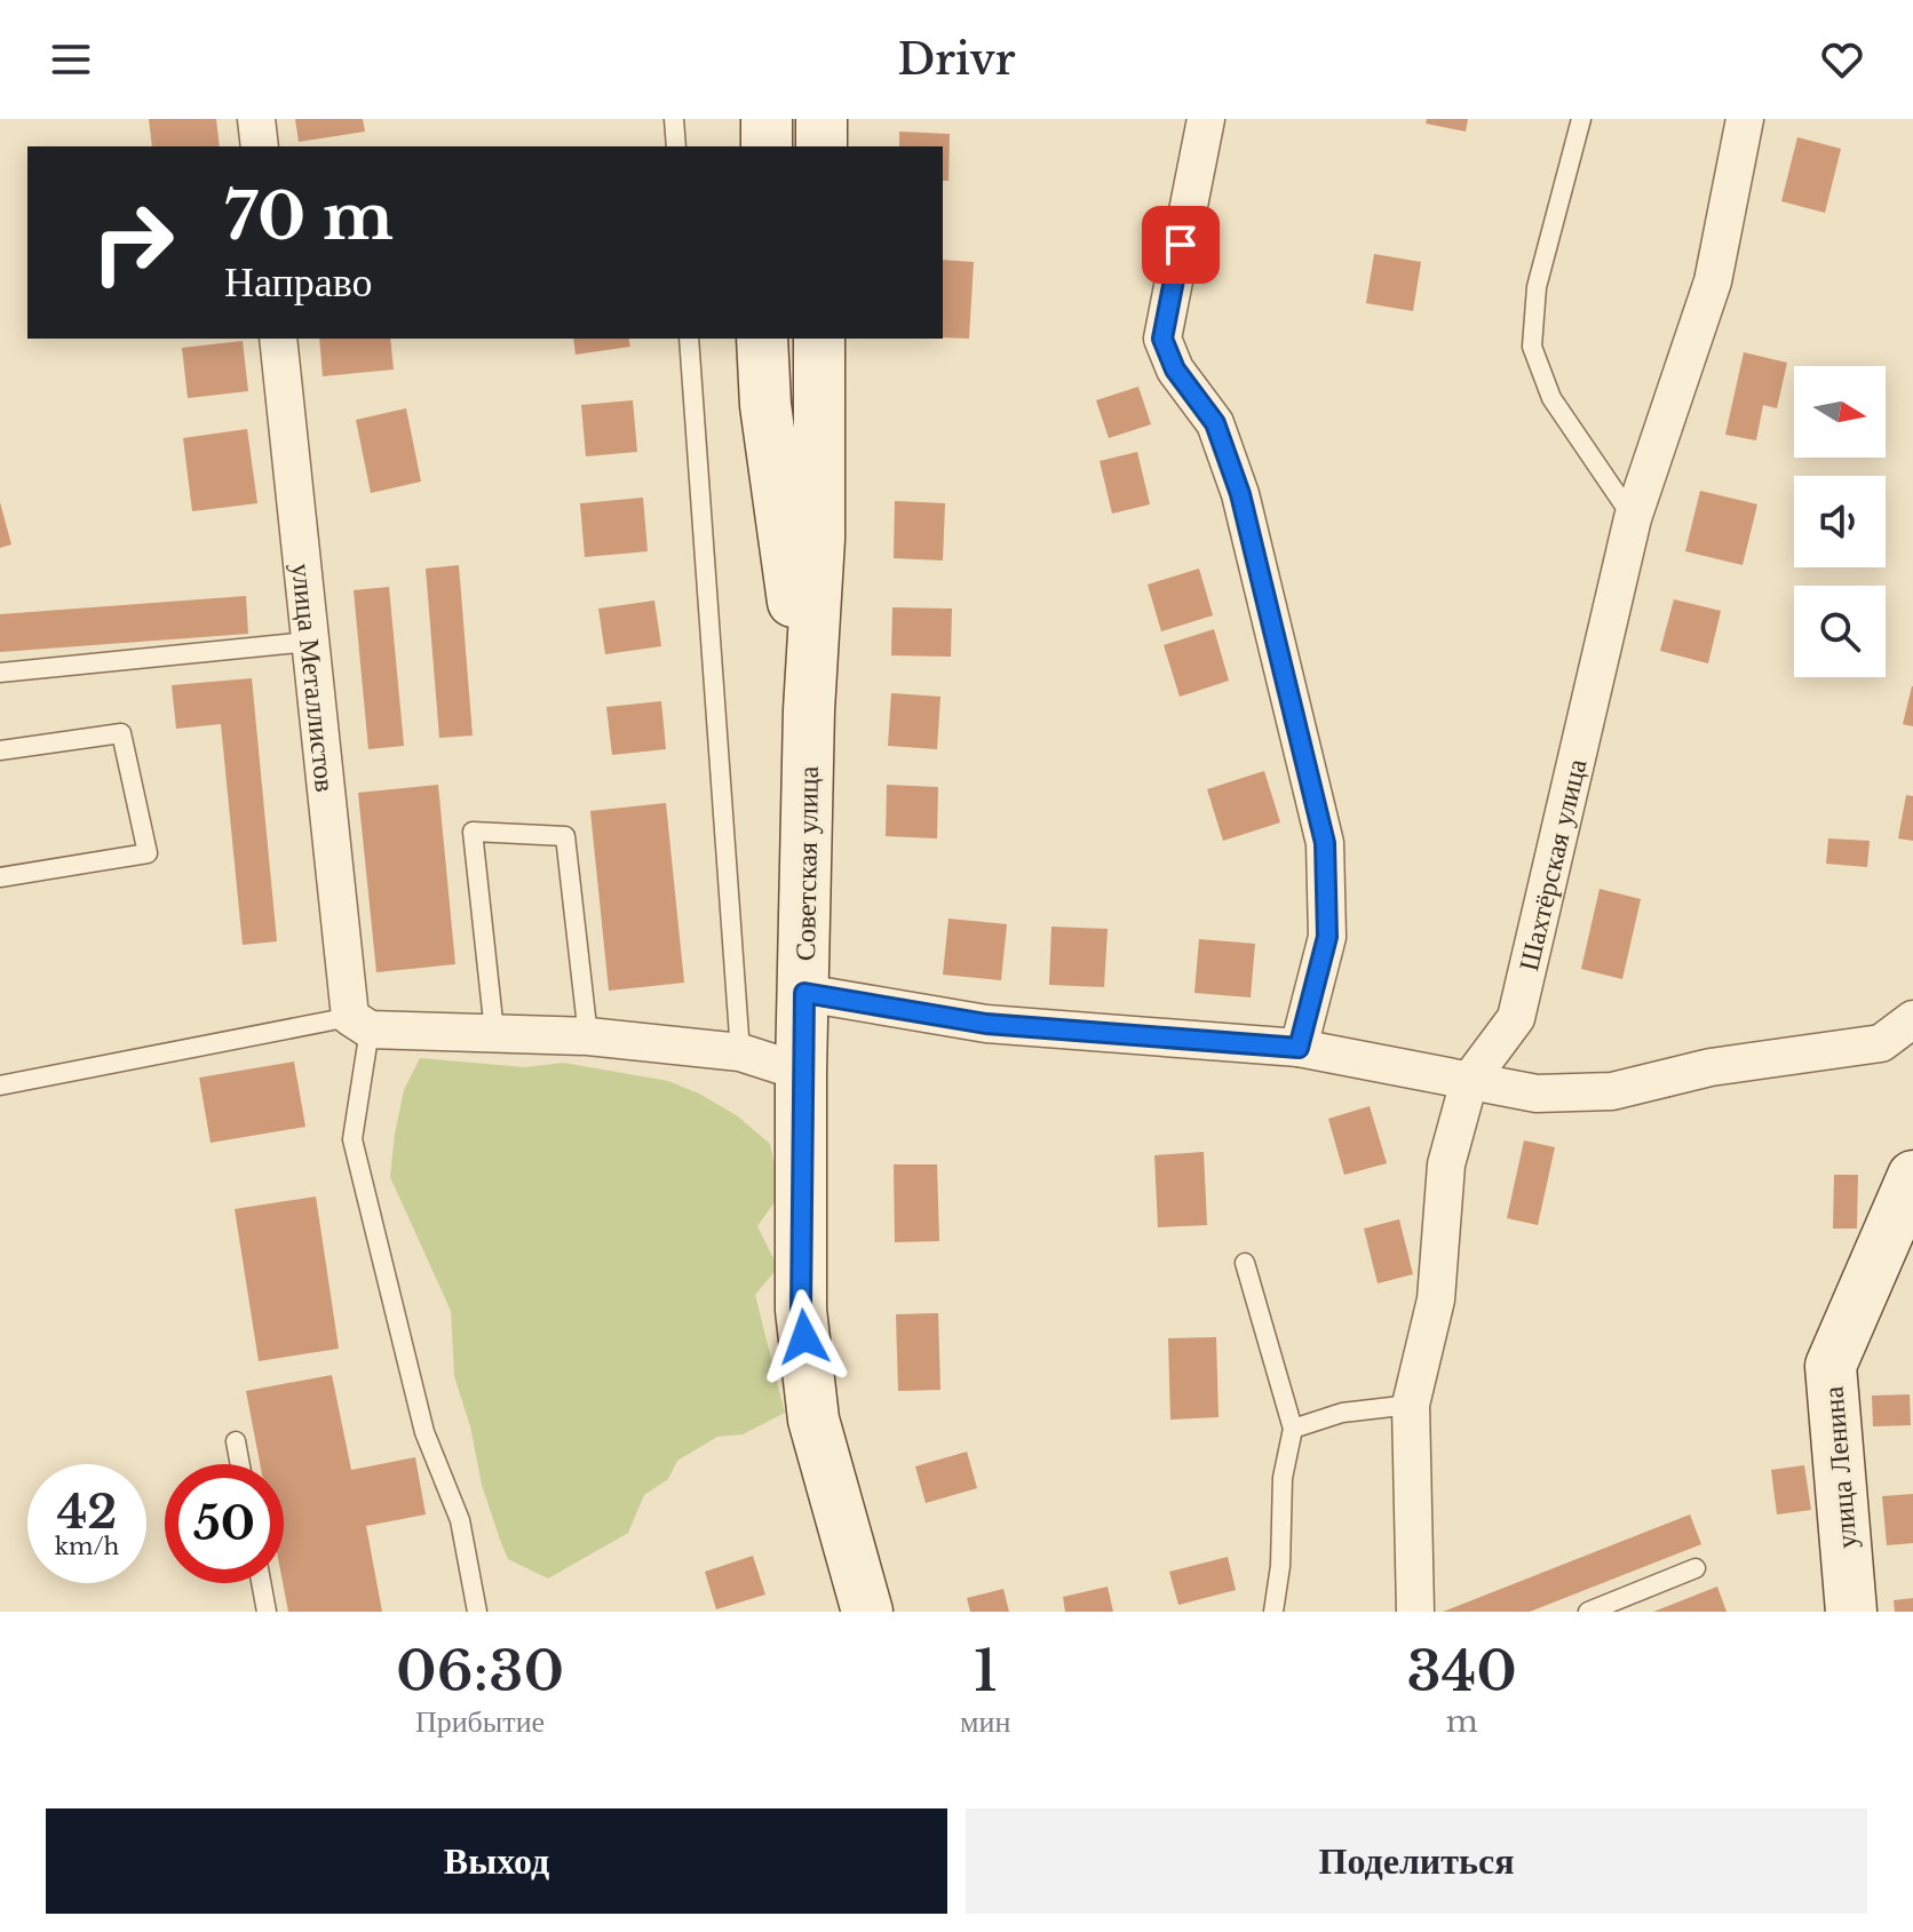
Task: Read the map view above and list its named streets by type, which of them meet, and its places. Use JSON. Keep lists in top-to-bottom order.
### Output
{
  "streets": {
    "main road": ["Советская улица", "улица Ленина"],
    "street": ["улица Металлистов", "Шахтёрская улица"]
  },
  "north": "right",
  "page": {
    "header": "Drivr",
    "turn": ["70 m", "Направо"],
    "speed": "42 km/h",
    "limit": "50",
    "eta": [
      "06:30",
      "Прибытие",
      "1",
      "мин",
      "340",
      "m"
    ],
    "buttons": ["Выход", "Поделиться"]
  }
}
